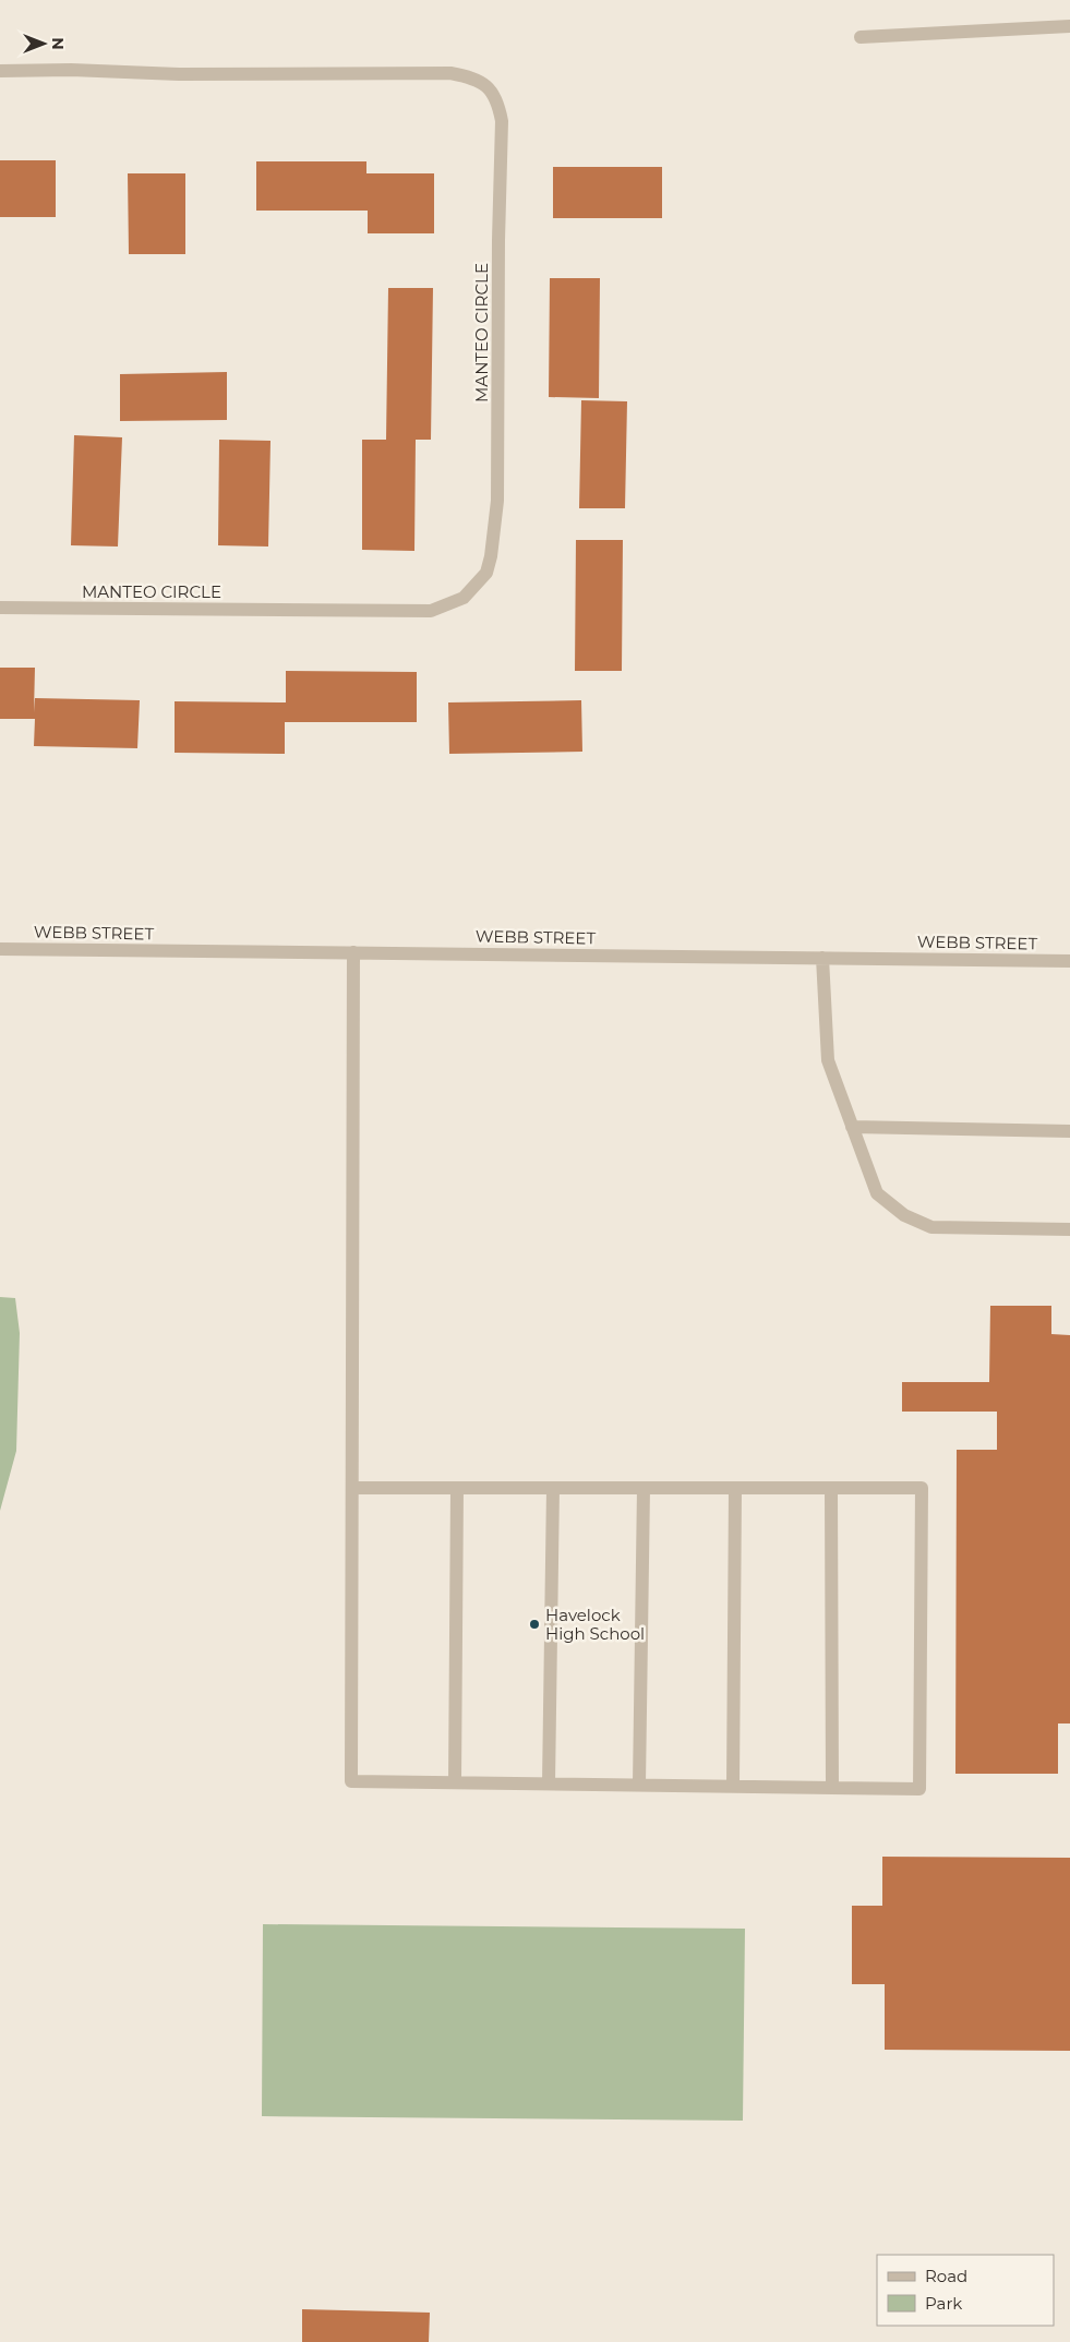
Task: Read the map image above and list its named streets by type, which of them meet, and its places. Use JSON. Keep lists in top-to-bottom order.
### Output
{
  "streets": {
    "street": ["MANTEO CIRCLE", "WEBB STREET"]
  },
  "places": ["Havelock High School"],
  "legend": ["Road", "Park"],
  "north": "right"
}
